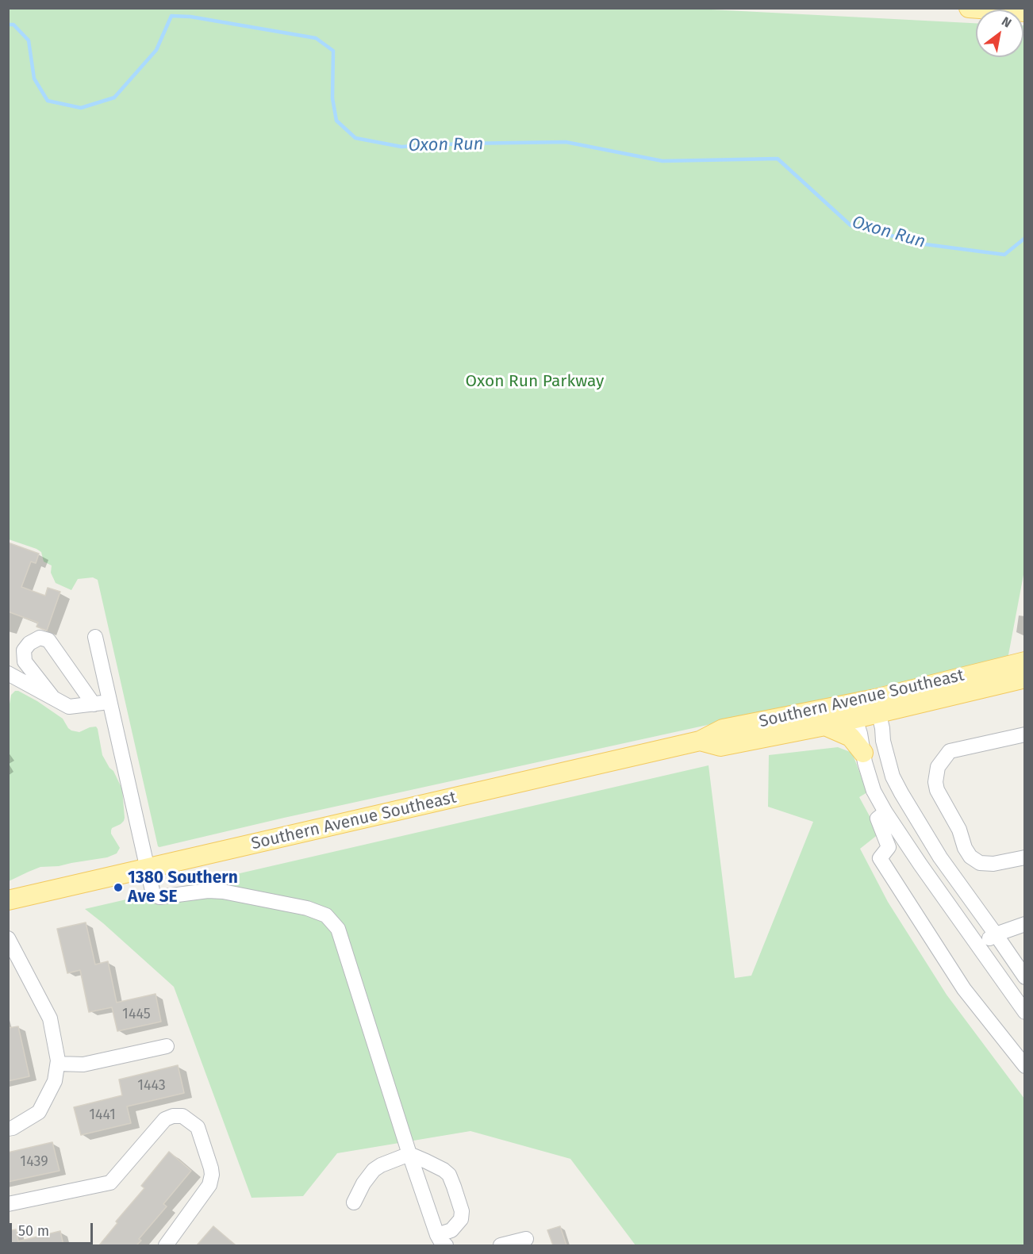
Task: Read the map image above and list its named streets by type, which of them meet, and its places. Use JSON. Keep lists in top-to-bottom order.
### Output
{
  "streets": {
    "main road": ["Southern Avenue Southeast"]
  },
  "water": ["Oxon Run"],
  "parks": ["Oxon Run Parkway"],
  "places": ["1380 Southern Ave SE"],
  "house_numbers": [
    "1445",
    "1443",
    "1441",
    "1439"
  ],
  "scale_bar": "50 m",
  "north": "top right"
}
